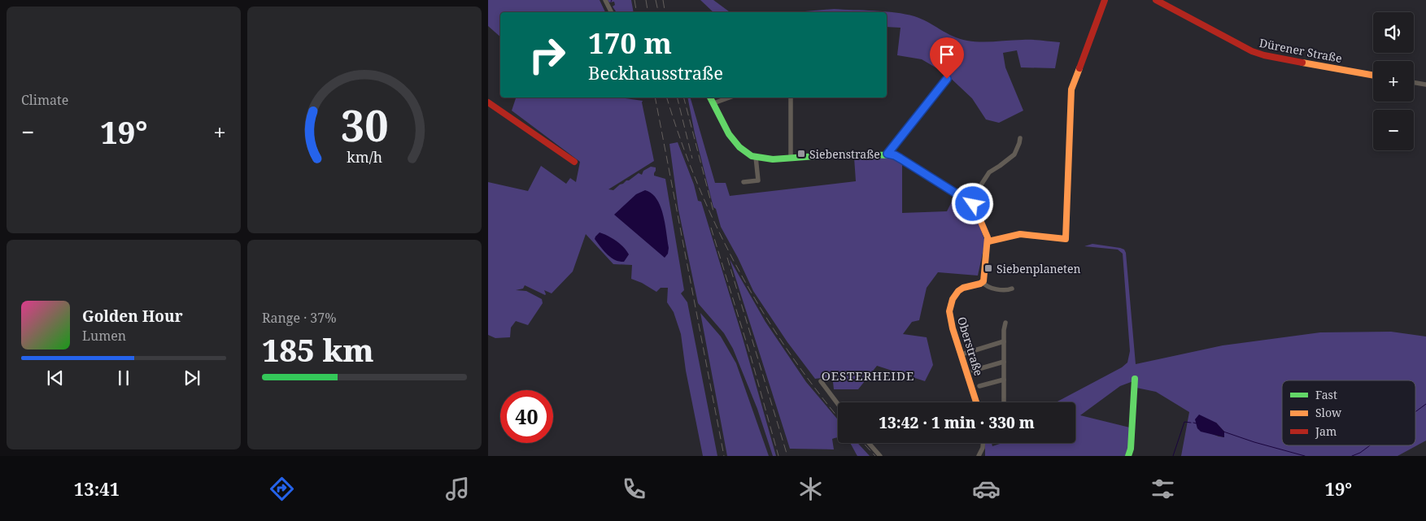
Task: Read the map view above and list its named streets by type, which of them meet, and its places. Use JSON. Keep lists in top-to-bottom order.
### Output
{
  "streets": {
    "street": ["Dürener Straße", "Oberstraße"]
  },
  "districts": ["OESTERHEIDE"],
  "places": {
    "transit": ["Siebenstraße", "Siebenplaneten"]
  },
  "legend": ["Fast", "Slow", "Jam"],
  "page": {
    "tile": [
      "Climate",
      ["Range · 37%", "185 km"]
    ],
    "map_buttons": ["+", "−"],
    "turn": ["170 m", "Beckhausstraße"],
    "heat": ["−", "19°", "+"],
    "song": ["Golden Hour", "Lumen"],
    "limit": "40",
    "trip": "13:42 · 1 min · 330 m",
    "tabs": ["13:41", "19°"],
    "gauge": ["30", "km/h"]
  }
}
